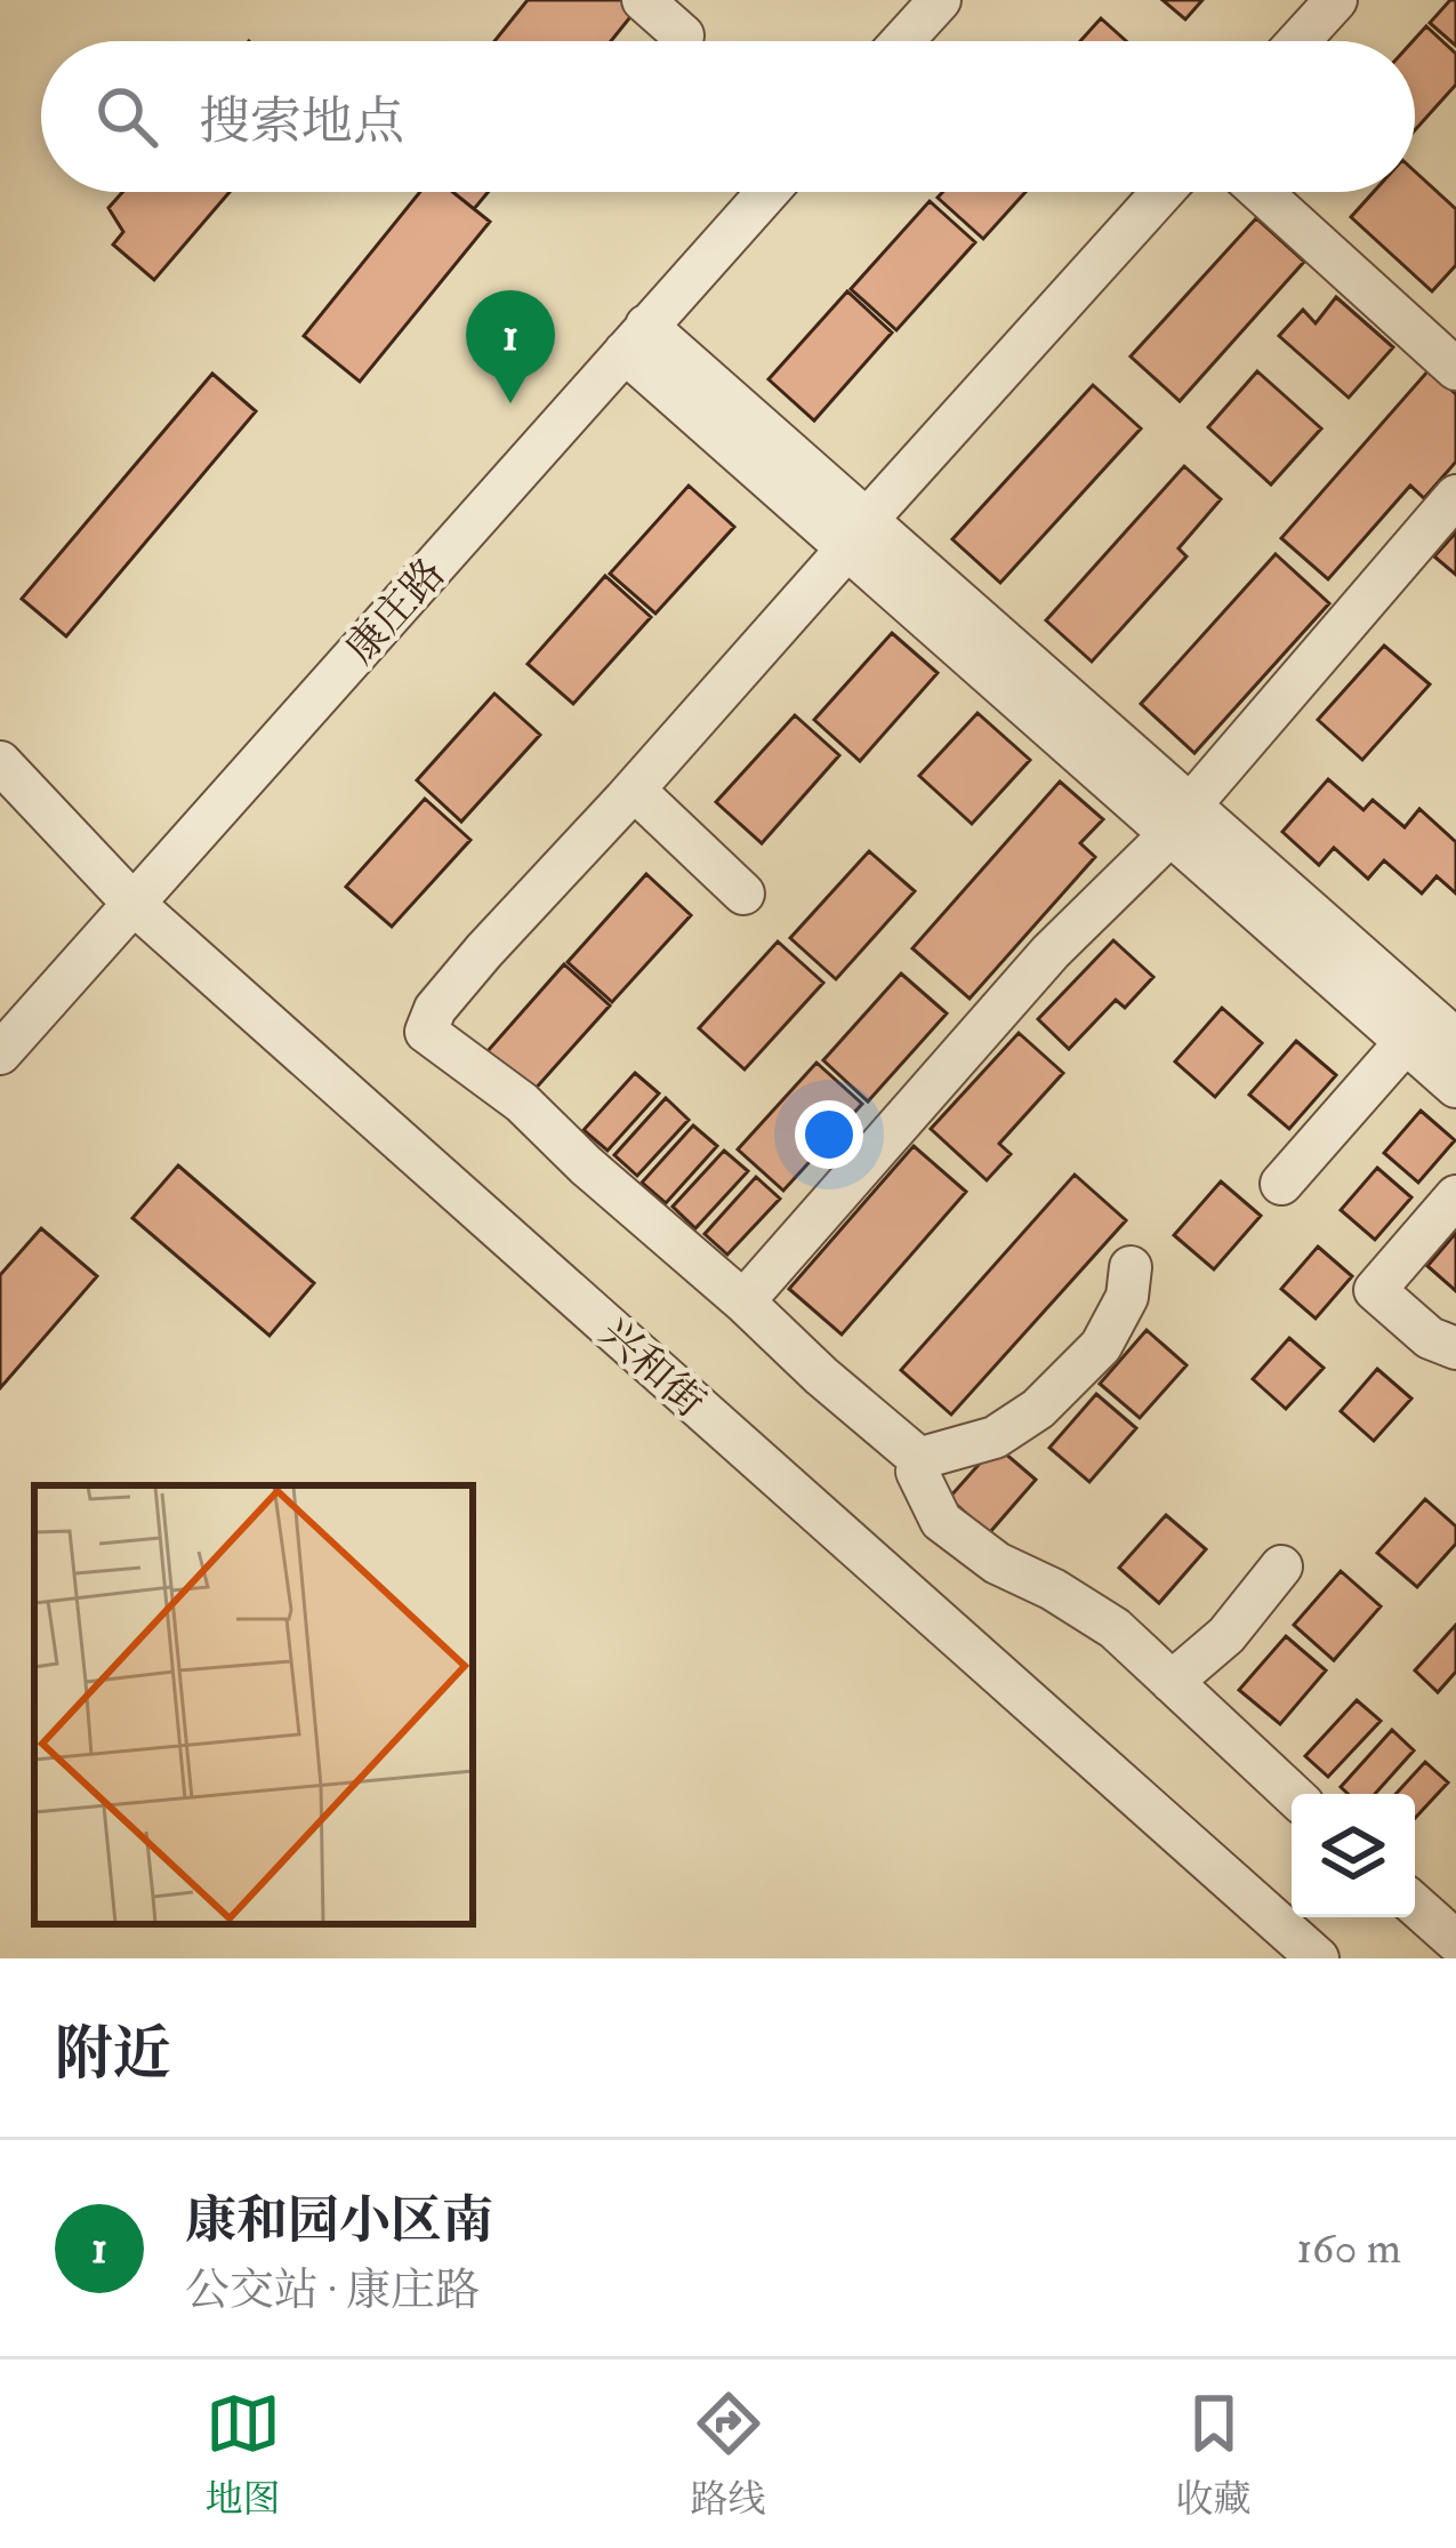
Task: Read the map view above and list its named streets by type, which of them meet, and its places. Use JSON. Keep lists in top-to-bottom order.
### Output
{
  "streets": {
    "street": ["康庄路", "兴和街"]
  },
  "crossings": [
    ["康庄路", "兴和街"]
  ],
  "page": {
    "search": "搜索地点",
    "pins": "1",
    "heading": "附近",
    "list": [
      {
        "mark": "1",
        "name": "康和园小区南",
        "note": "公交站 · 康庄路",
        "value": "160 m"
      }
    ],
    "nav": ["地图", "路线", "收藏"]
  }
}
